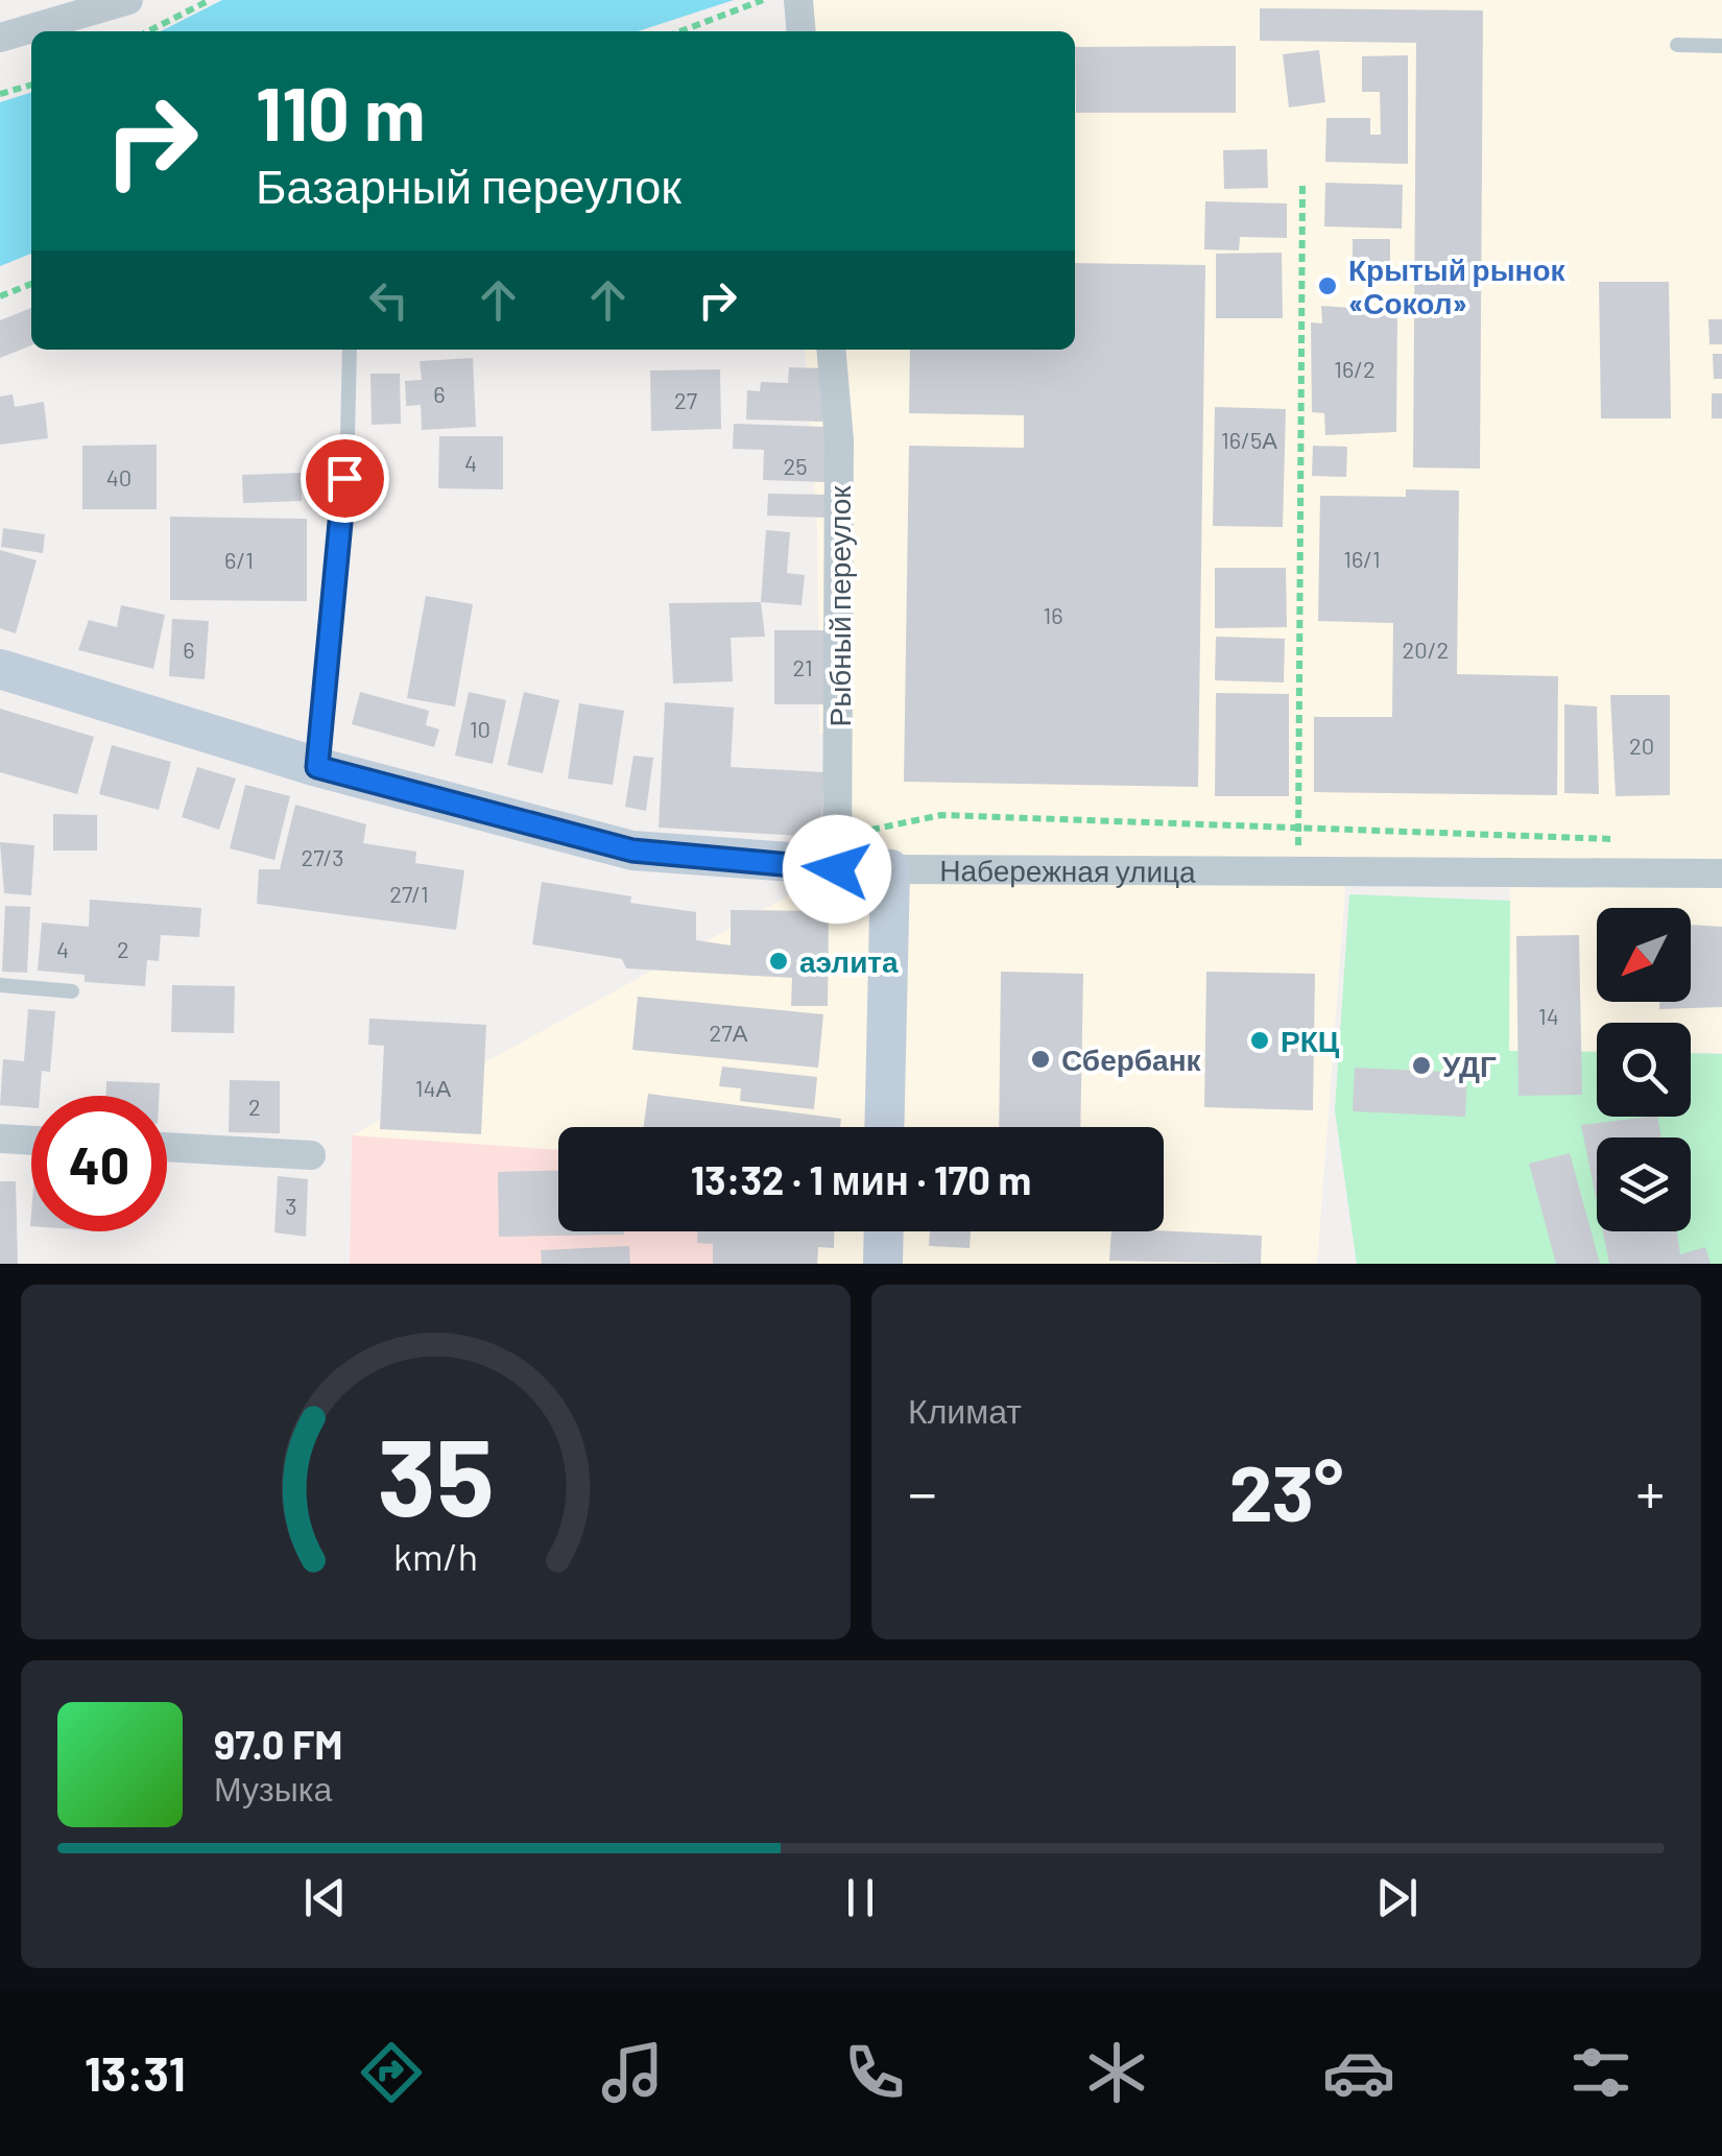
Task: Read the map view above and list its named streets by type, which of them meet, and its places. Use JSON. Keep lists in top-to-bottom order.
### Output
{
  "streets": {
    "street": ["Рыбный переулок", "Набережная улица"]
  },
  "crossings": [
    ["Рыбный переулок", "Набережная улица"]
  ],
  "places": [
    "Крытый рынок «Сокол»",
    "аэлита",
    "РКЦ",
    "Сбербанк",
    "УДГ"
  ],
  "house_numbers": [
    "16/2",
    "6",
    "27",
    "16/5А",
    "4",
    "25",
    "40",
    "16/1",
    "6/1",
    "16",
    "6",
    "20/2",
    "21",
    "10",
    "20",
    "27/3",
    "27/1",
    "4",
    "2",
    "14",
    "27А",
    "14А",
    "2",
    "3"
  ],
  "north": "bottom left",
  "page": {
    "turn": ["110 m", "Базарный переулок"],
    "limit": "40",
    "trip": "13:32 · 1 мин · 170 m",
    "tile": "Климат",
    "heat": ["−", "23°", "+"],
    "song": ["97.0 FM", "Музыка"],
    "tabs": "13:31",
    "gauge": ["35", "km/h"]
  }
}
